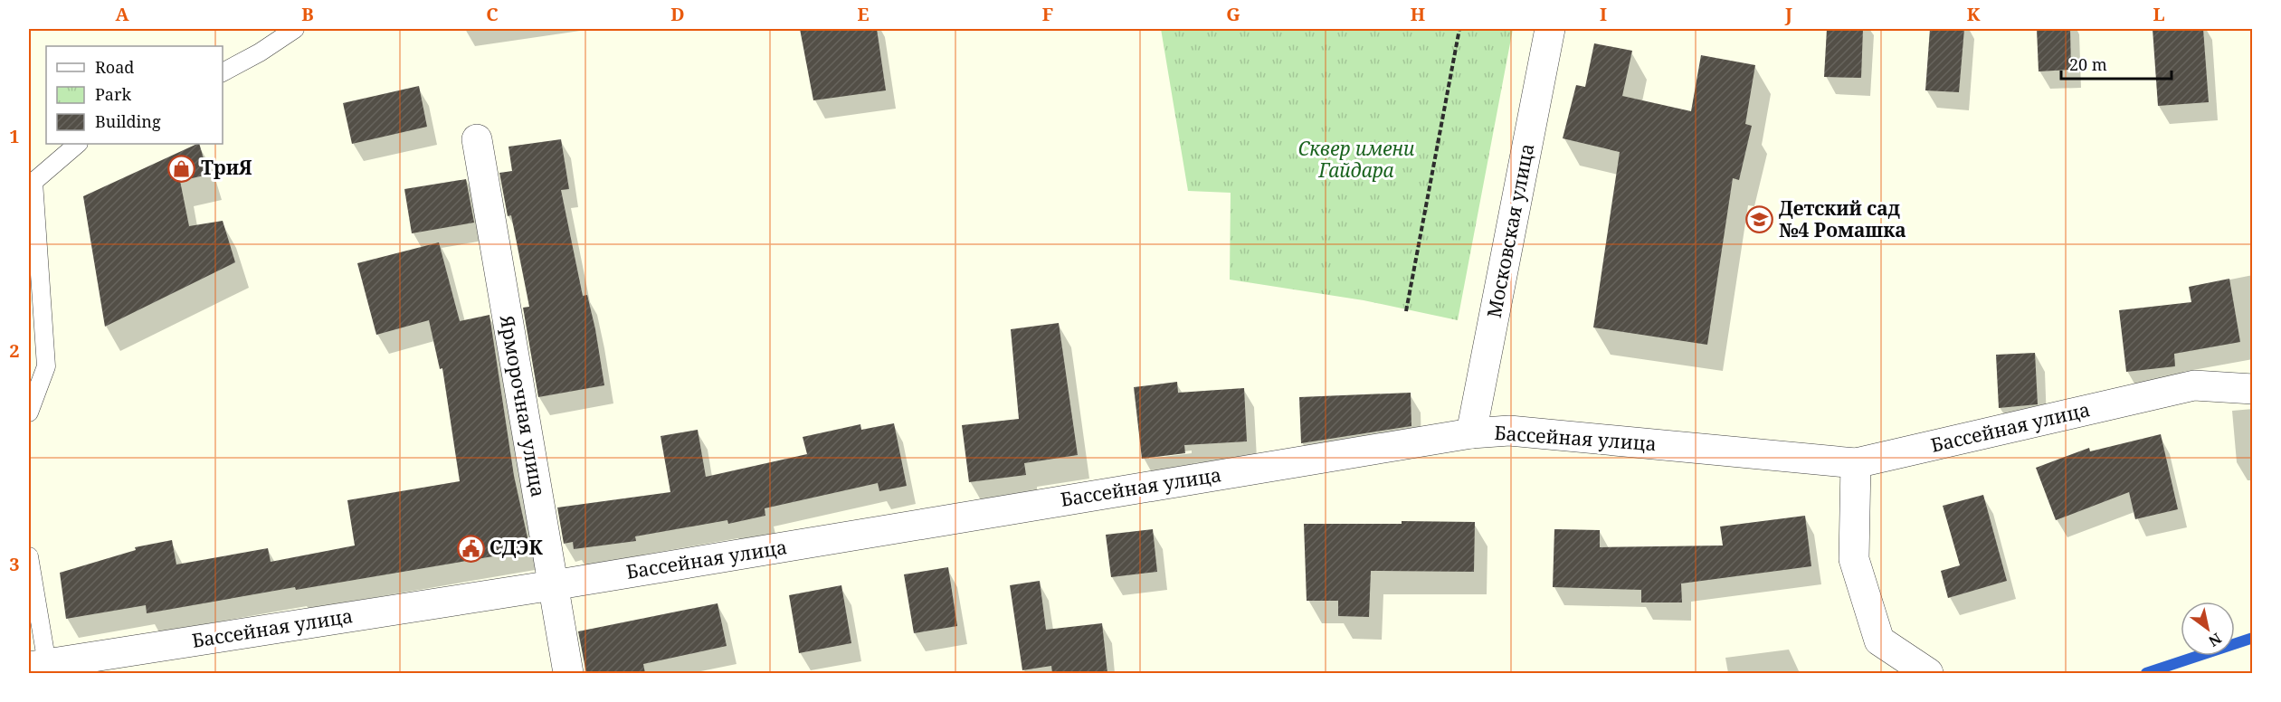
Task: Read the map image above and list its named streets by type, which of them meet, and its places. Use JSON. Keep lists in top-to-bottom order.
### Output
{
  "streets": {
    "street": ["Московская улица", "Ярморочная улица", "Бассейная улица"]
  },
  "crossings": [
    ["Московская улица", "Бассейная улица"],
    ["Ярморочная улица", "Бассейная улица"]
  ],
  "parks": ["Сквер имени Гайдара"],
  "places": {
    "shop": ["ТриЯ"],
    "school or university": ["Детский сад №4 Ромашка"],
    "public building": ["СДЭК"]
  },
  "legend": ["Road", "Park", "Building"],
  "scale_bar": "20 m",
  "north": "bottom right",
  "grid": {
    "columns": [
      "A",
      "B",
      "C",
      "D",
      "E",
      "F",
      "G",
      "H",
      "I",
      "J",
      "K",
      "L"
    ],
    "rows": ["1", "2", "3"]
  }
}
